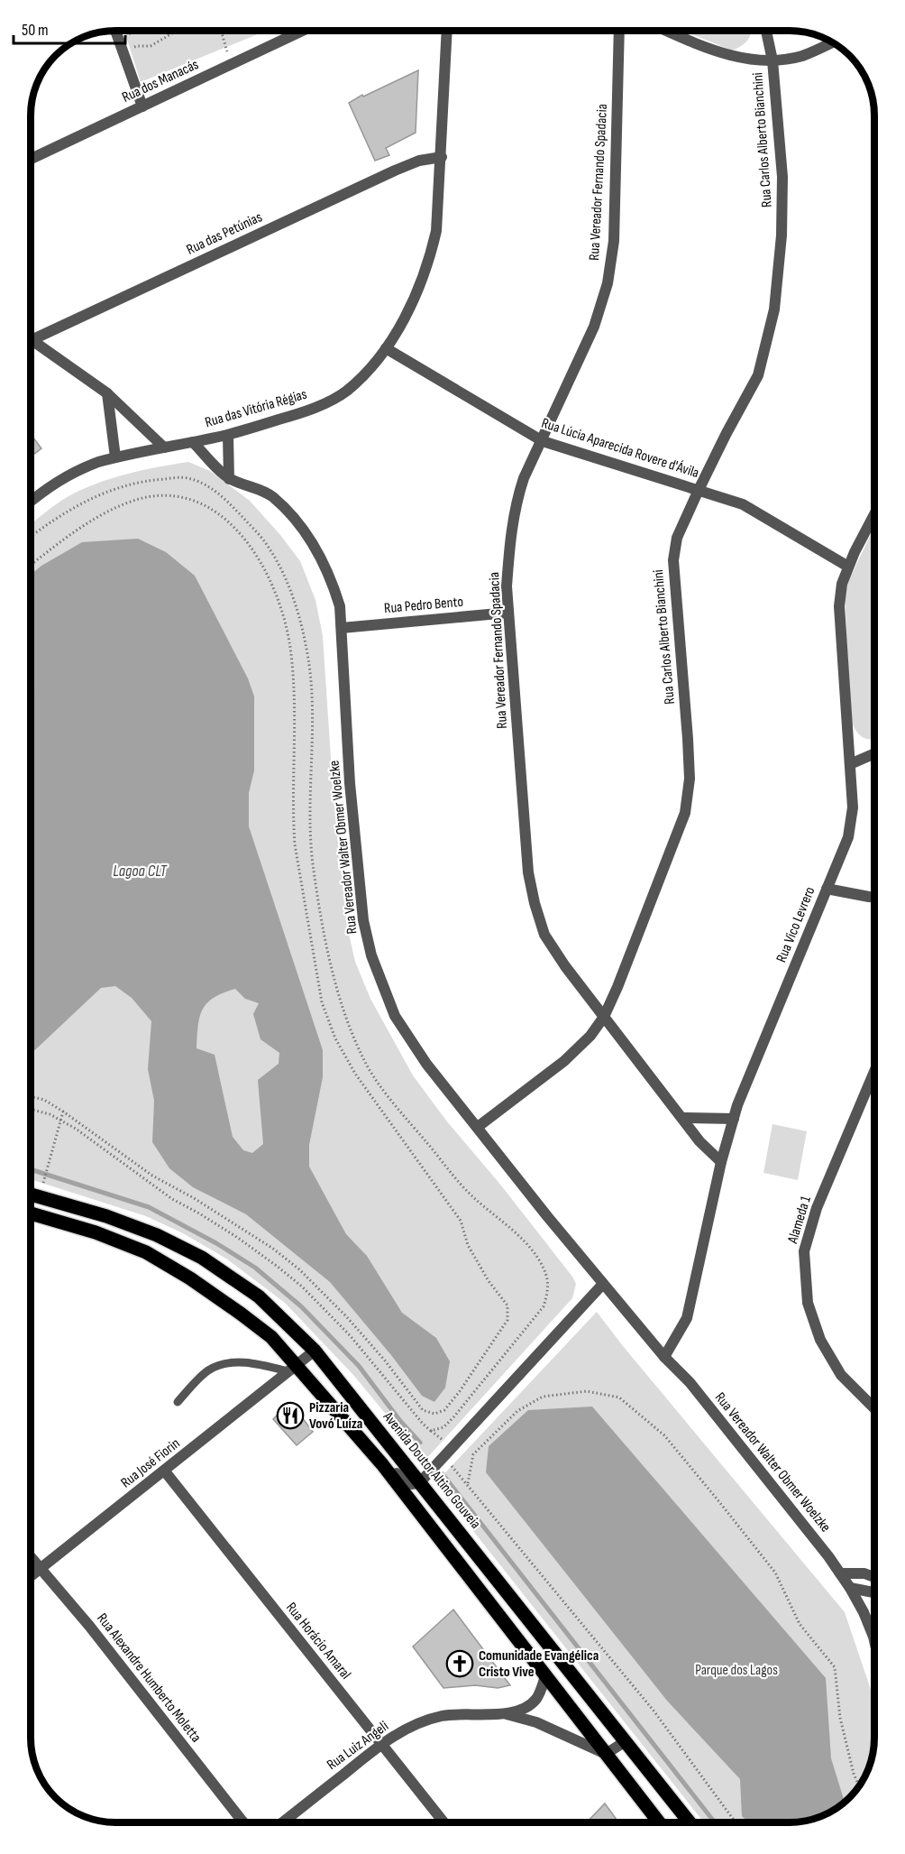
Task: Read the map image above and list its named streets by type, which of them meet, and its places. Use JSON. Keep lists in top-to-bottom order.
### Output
{
  "streets": {
    "main road": ["Avenida Doutor Altino Gouveia"],
    "street": [
      "Rua dos Manacás",
      "Rua Carlos Alberto Bianchini",
      "Rua Vereador Fernando Spadacia",
      "Rua das Petúnias",
      "Rua das Vitória Régias",
      "Rua Lúcia Aparecida Rovere d'Ávila",
      "Rua Pedro Bento",
      "Rua Vereador Walter Obmer Woelzke",
      "Rua Vico Levrero",
      "Alameda 1",
      "Rua José Fiorin",
      "Rua Horácio Amaral",
      "Rua Alexandre Humberto Moletta",
      "Rua Luiz Angeli"
    ]
  },
  "crossings": [
    ["Rua Carlos Alberto Bianchini", "Rua Vereador Fernando Spadacia"],
    ["Rua Carlos Alberto Bianchini", "Rua Lúcia Aparecida Rovere d'Ávila"],
    ["Rua Carlos Alberto Bianchini", "Rua Vereador Walter Obmer Woelzke"],
    ["Rua Vereador Fernando Spadacia", "Rua Lúcia Aparecida Rovere d'Ávila"],
    ["Rua Vereador Fernando Spadacia", "Rua Pedro Bento"],
    ["Rua Vereador Fernando Spadacia", "Rua Vico Levrero"],
    ["Rua das Petúnias", "Rua das Vitória Régias"],
    ["Rua das Vitória Régias", "Rua Lúcia Aparecida Rovere d'Ávila"],
    ["Rua das Vitória Régias", "Rua Vereador Walter Obmer Woelzke"],
    ["Rua Lúcia Aparecida Rovere d'Ávila", "Rua Vico Levrero"],
    ["Rua Pedro Bento", "Rua Vereador Walter Obmer Woelzke"],
    ["Rua Vereador Walter Obmer Woelzke", "Rua Vico Levrero"],
    ["Rua José Fiorin", "Avenida Doutor Altino Gouveia"],
    ["Rua José Fiorin", "Rua Horácio Amaral"],
    ["Rua José Fiorin", "Rua Alexandre Humberto Moletta"],
    ["Rua Horácio Amaral", "Rua Luiz Angeli"]
  ],
  "water": ["Lagoa CLT"],
  "parks": ["Parque dos Lagos"],
  "places": {
    "restaurant": ["Pizzaria Vovó Luíza"],
    "church": ["Comunidade Evangélica Cristo Vive"]
  },
  "scale_bar": "50 m"
}
